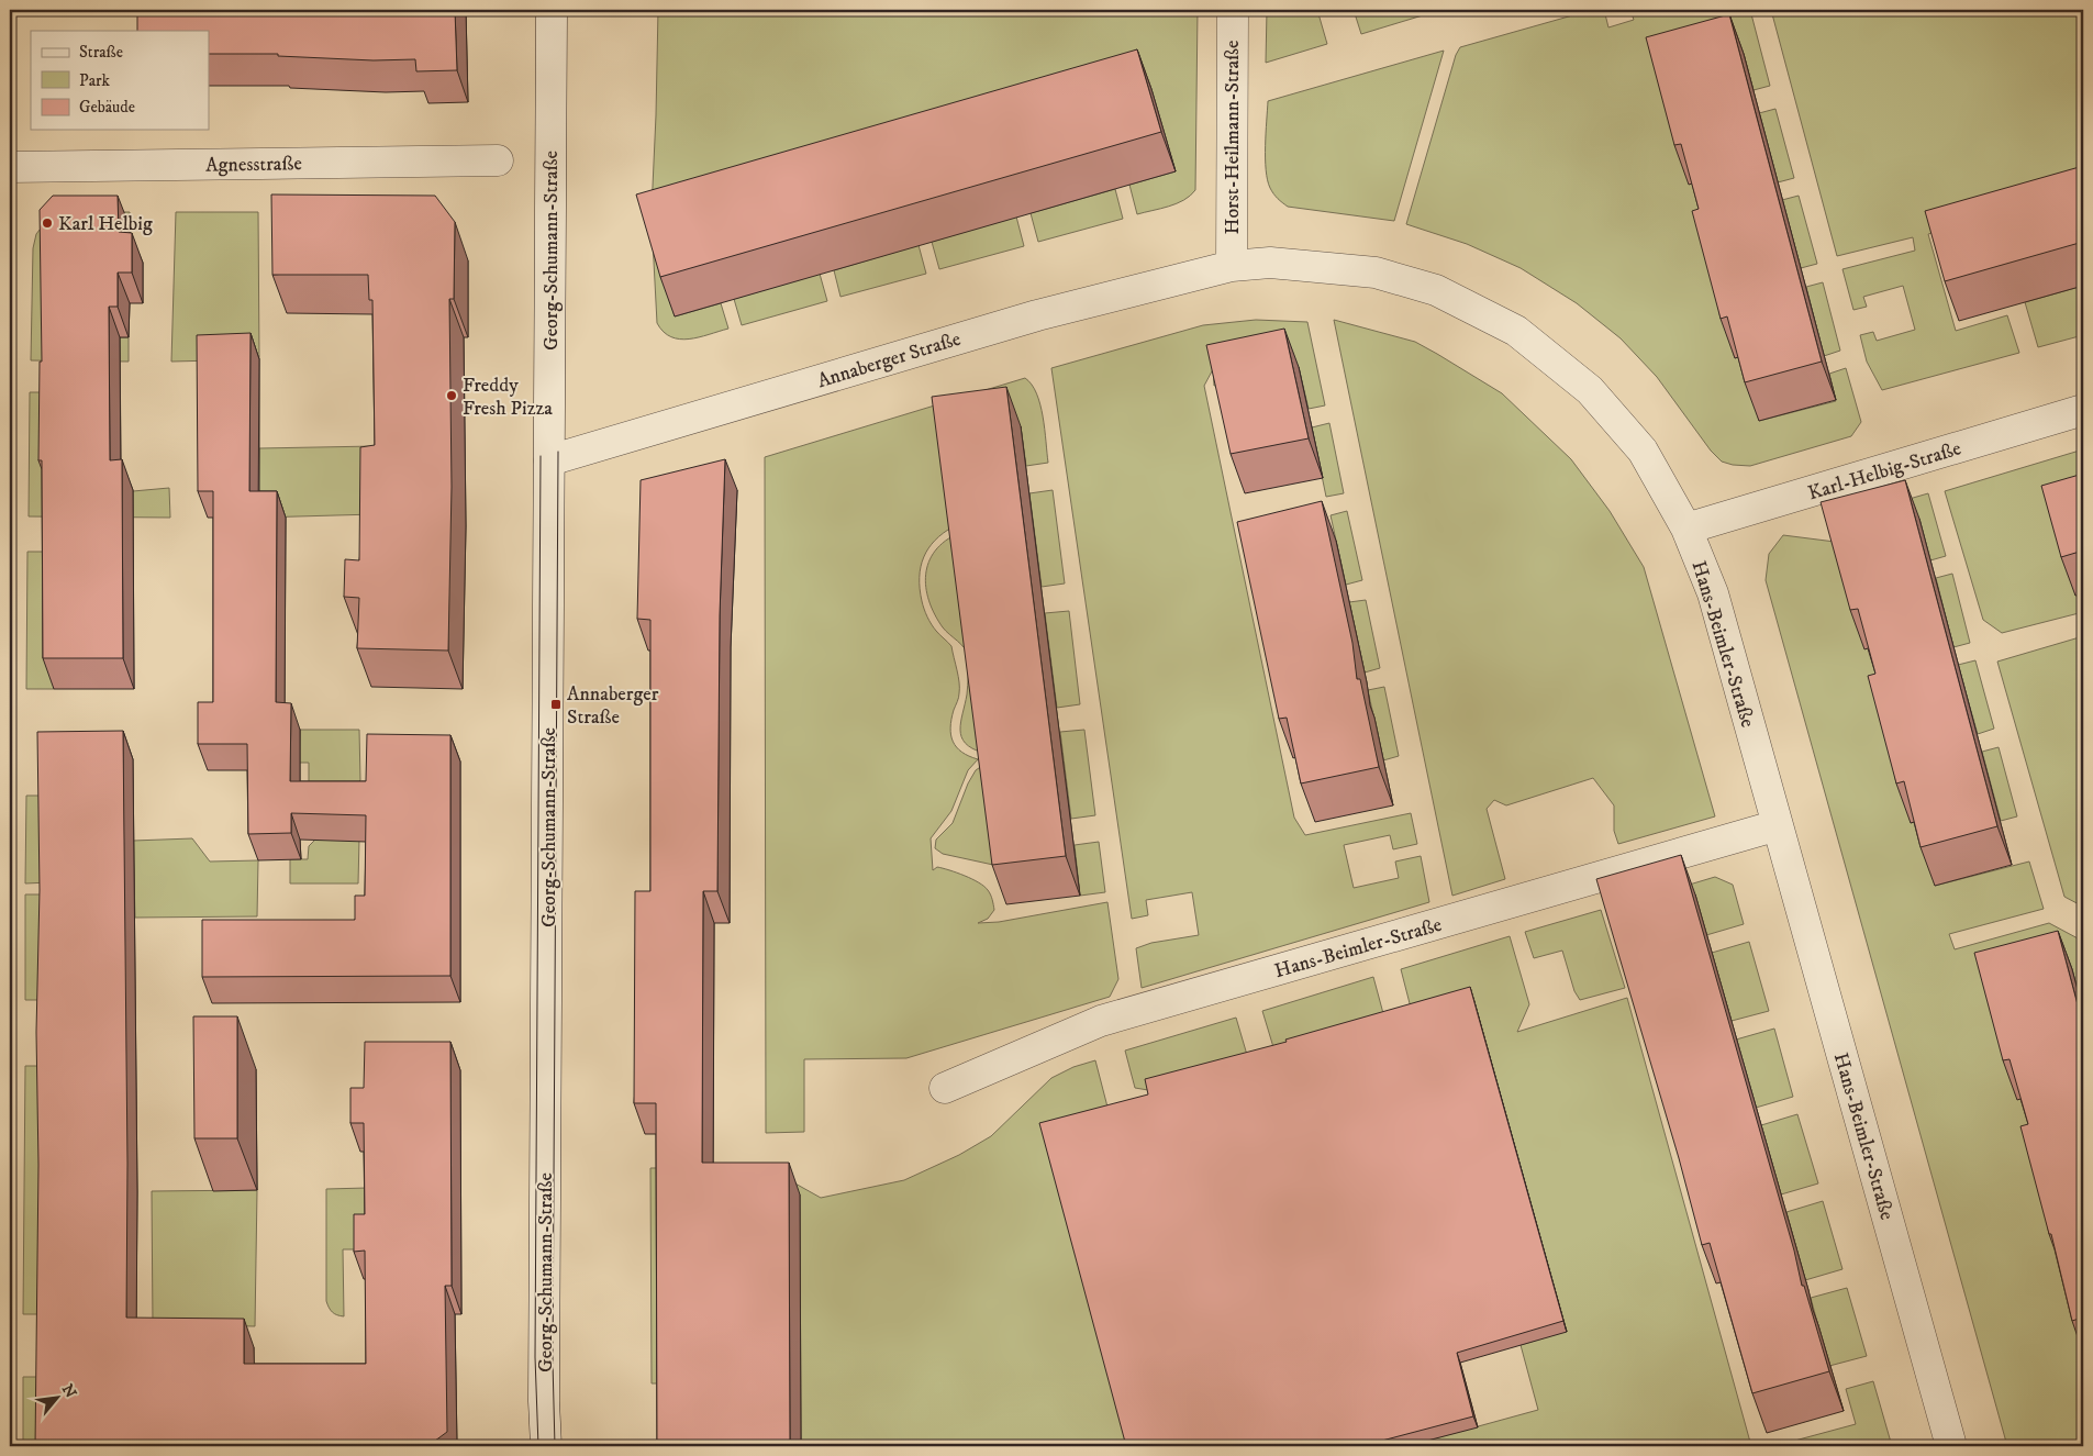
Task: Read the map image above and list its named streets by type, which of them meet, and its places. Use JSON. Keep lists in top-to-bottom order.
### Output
{
  "streets": {
    "street": [
      "Horst-Heilmann-Straße",
      "Agnesstraße",
      "Georg-Schumann-Straße",
      "Annaberger Straße",
      "Karl-Helbig-Straße",
      "Hans-Beimler-Straße"
    ]
  },
  "crossings": [
    ["Horst-Heilmann-Straße", "Annaberger Straße"],
    ["Horst-Heilmann-Straße", "Hans-Beimler-Straße"],
    ["Georg-Schumann-Straße", "Annaberger Straße"],
    ["Annaberger Straße", "Hans-Beimler-Straße"],
    ["Karl-Helbig-Straße", "Hans-Beimler-Straße"]
  ],
  "places": {
    "other": ["Karl Helbig", "Freddy Fresh Pizza"],
    "transit": ["Annaberger Straße"]
  },
  "legend": ["Straße", "Park", "Gebäude"],
  "north": "top right"
}
